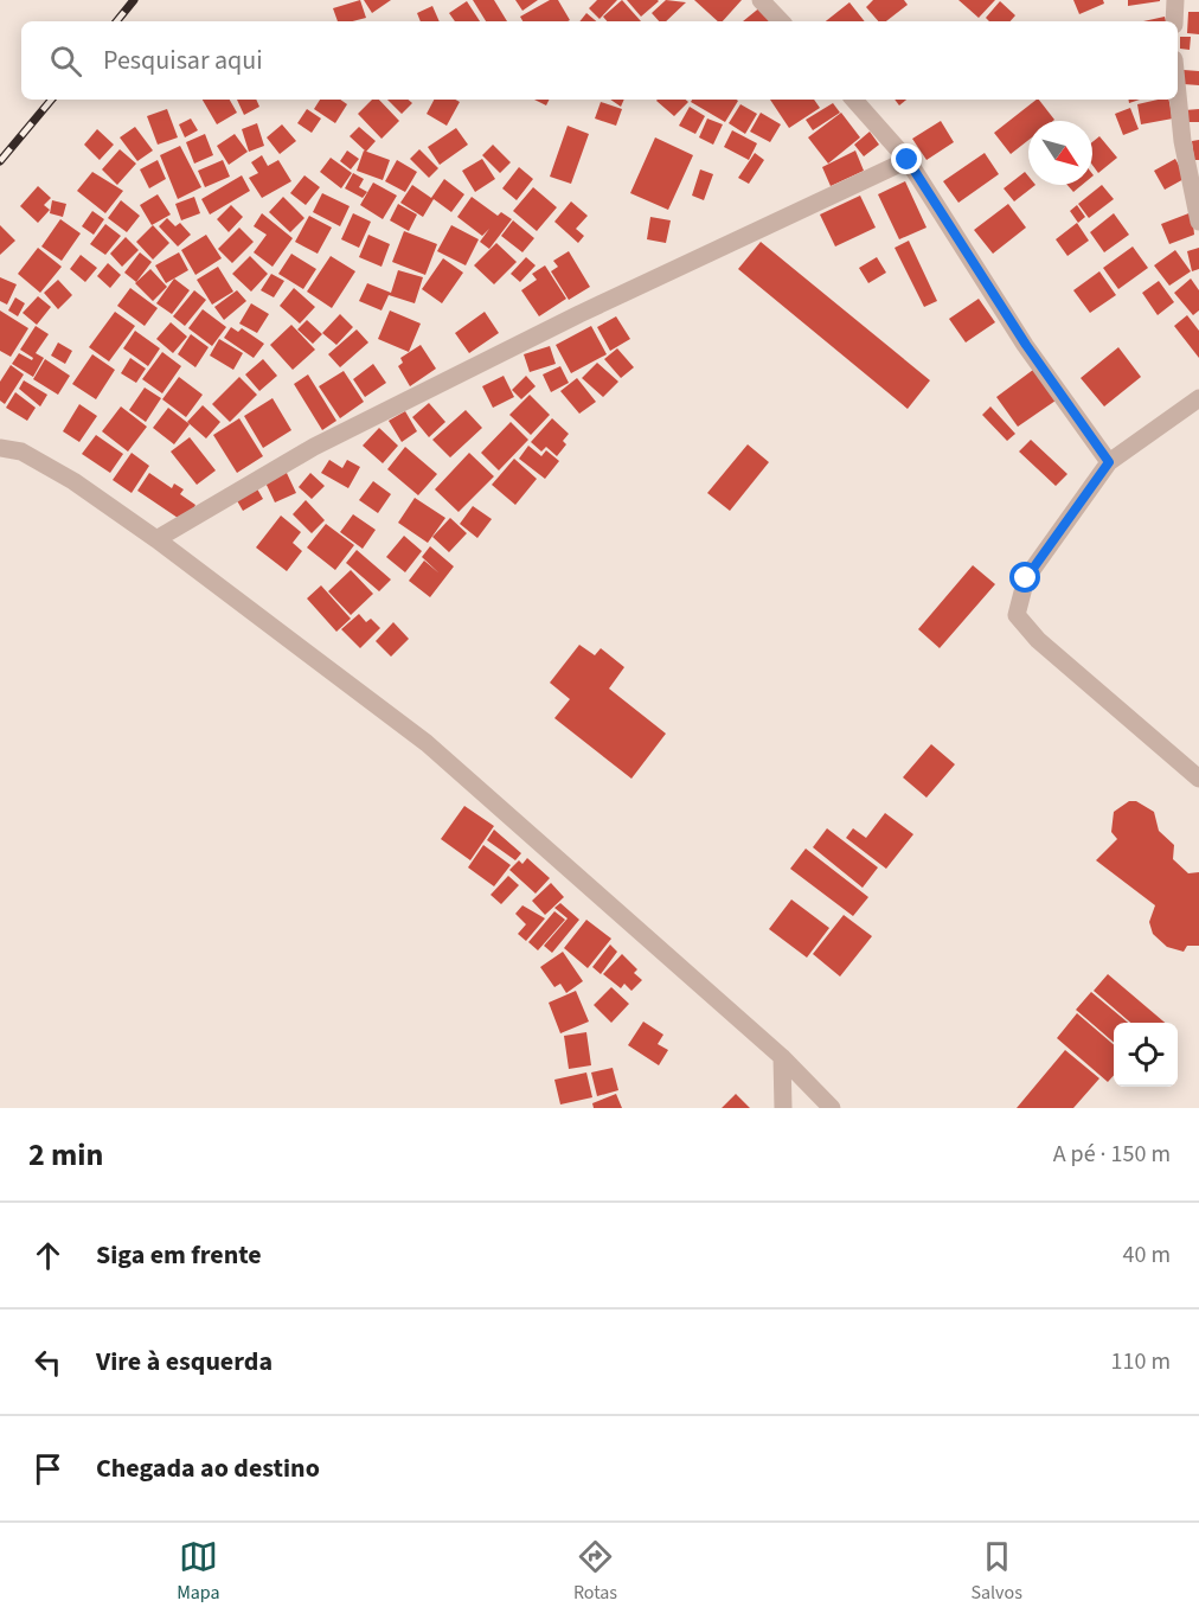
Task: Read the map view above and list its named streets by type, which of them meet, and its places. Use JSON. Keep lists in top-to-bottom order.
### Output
{
  "north": "bottom right",
  "page": {
    "search": "Pesquisar aqui",
    "heading": ["2 min", "A pé · 150 m"],
    "list": [
      ["Siga em frente", "40 m"],
      ["Vire à esquerda", "110 m"],
      "Chegada ao destino"
    ],
    "nav": ["Mapa", "Rotas", "Salvos"]
  }
}
